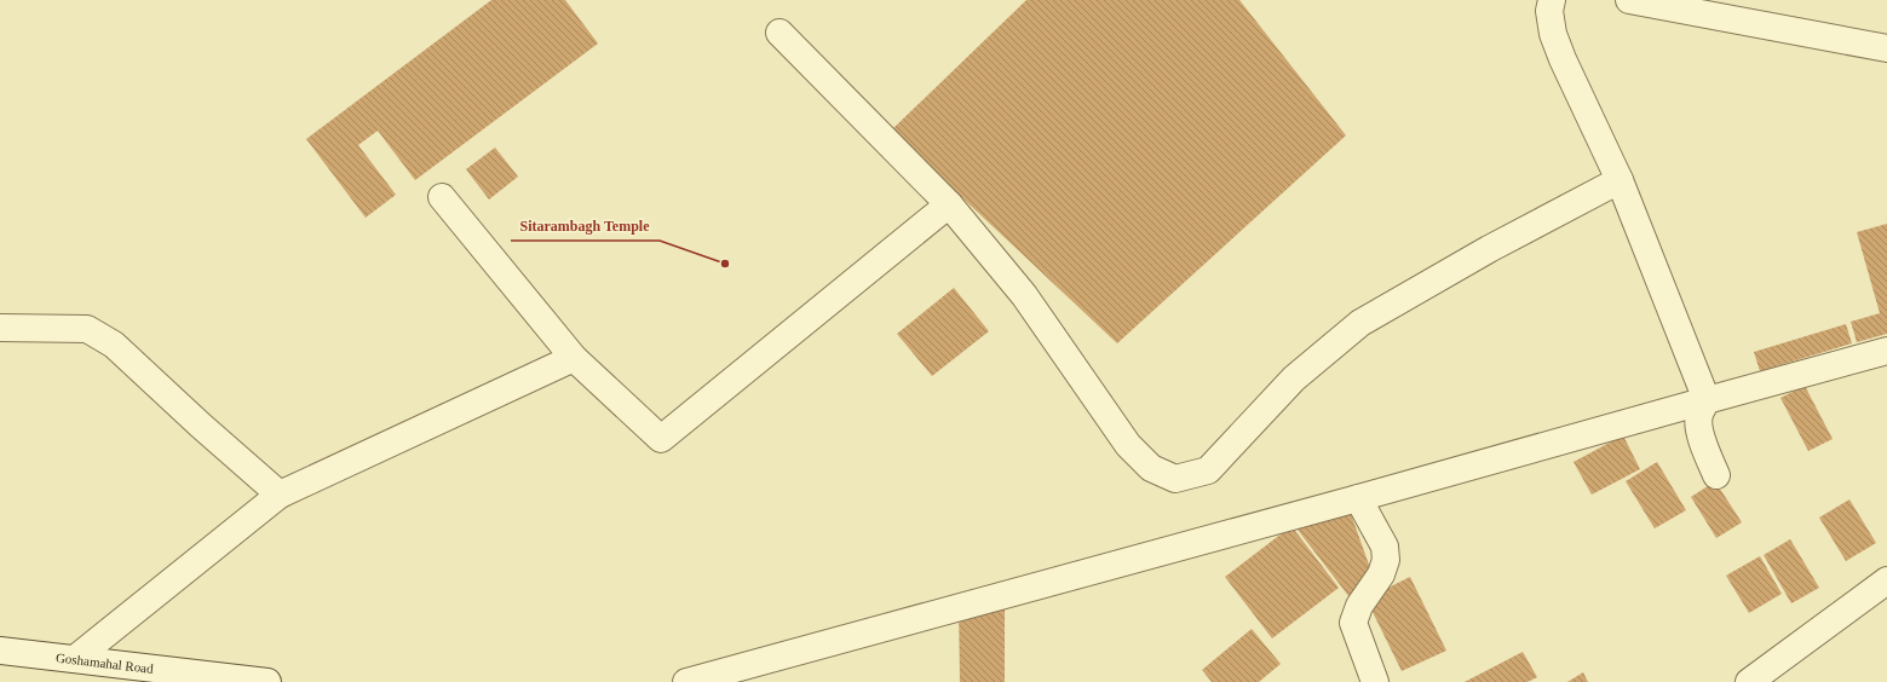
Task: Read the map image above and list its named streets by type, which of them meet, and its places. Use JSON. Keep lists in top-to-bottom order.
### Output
{
  "streets": {
    "street": ["Goshamahal Road"]
  },
  "places": ["Sitarambagh Temple"]
}
